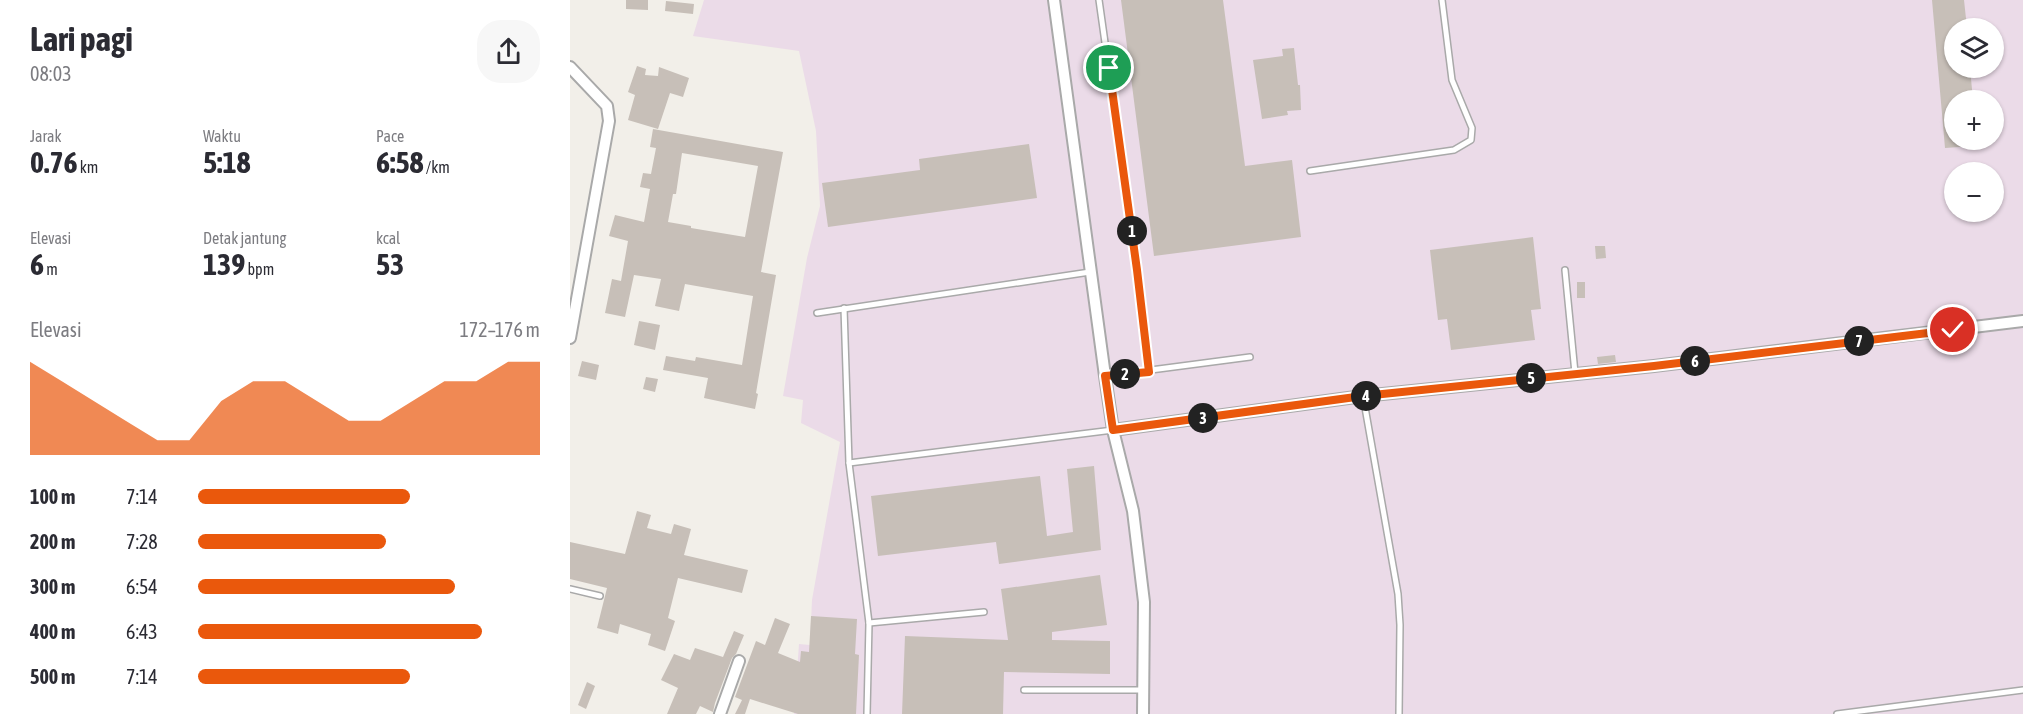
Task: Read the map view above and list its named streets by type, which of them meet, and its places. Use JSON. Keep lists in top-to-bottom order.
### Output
{
  "page": {
    "heading": ["Lari pagi", "08:03"],
    "map_buttons": ["+", "−"],
    "stats": [
      ["Jarak", "0.76 km"],
      ["Waktu", "5:18"],
      ["Pace", "6:58 /km"],
      ["Elevasi", "6 m"],
      ["Detak jantung", "139 bpm"],
      ["kcal", "53"]
    ],
    "pins": [
      "1",
      "7",
      "6",
      "2",
      "5",
      "4",
      "3"
    ],
    "chart": ["Elevasi", "172–176 m"],
    "list": [
      {
        "name": "100 m",
        "note": "7:14"
      },
      {
        "name": "200 m",
        "note": "7:28"
      },
      {
        "name": "300 m",
        "note": "6:54"
      },
      {
        "name": "400 m",
        "note": "6:43"
      },
      {
        "name": "500 m",
        "note": "7:14"
      }
    ]
  }
}
